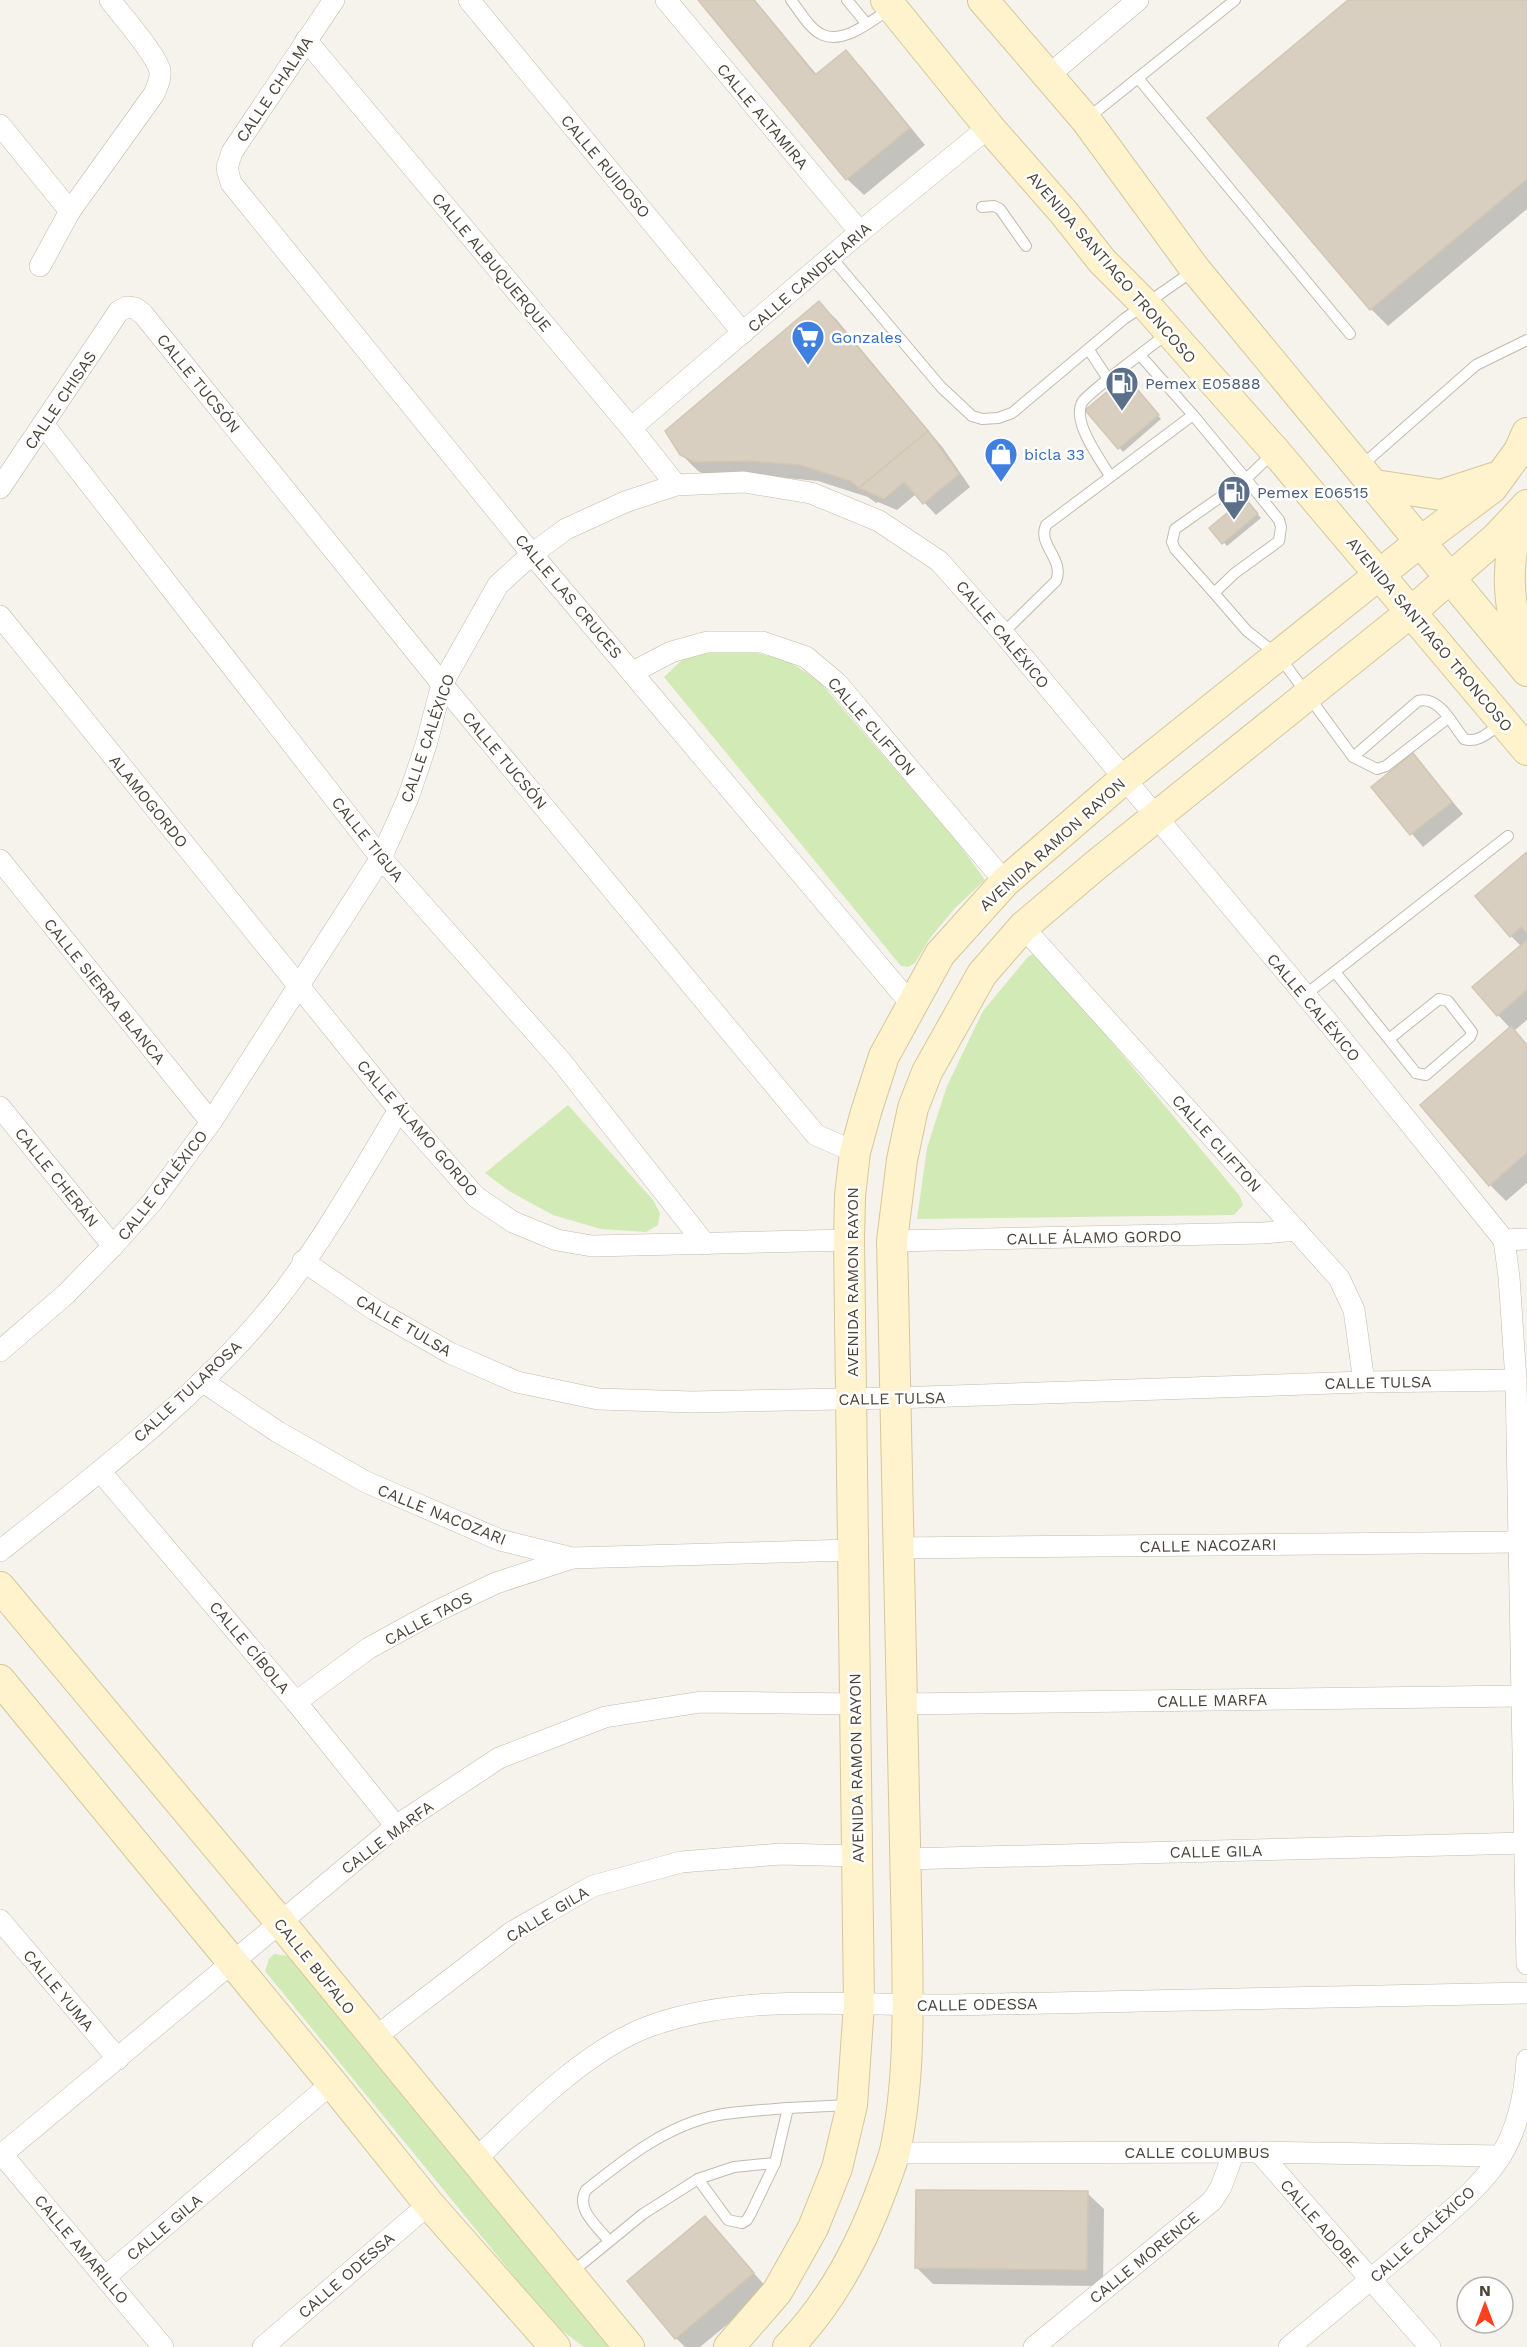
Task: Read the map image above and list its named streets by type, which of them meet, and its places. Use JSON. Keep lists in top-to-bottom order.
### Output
{
  "streets": {
    "main road": ["AVENIDA SANTIAGO TRONCOSO", "AVENIDA RAMON RAYON", "CALLE BUFALO"],
    "street": [
      "CALLE CHALMA",
      "CALLE ALTAMIRA",
      "CALLE RUIDOSO",
      "CALLE ALBUQUERQUE",
      "CALLE CANDELARIA",
      "CALLE TUCSÓN",
      "CALLE CHISAS",
      "CALLE LAS CRUCES",
      "CALLE CALÉXICO",
      "CALLE CLIFTON",
      "ALAMOGORDO",
      "CALLE TIGUA",
      "CALLE SIERRA BLANCA",
      "CALLE ÁLAMO GORDO",
      "CALLE CHERÁN",
      "CALLE TULSA",
      "CALLE TULAROSA",
      "CALLE NACOZARI",
      "CALLE TAOS",
      "CALLE CÍBOLA",
      "CALLE MARFA",
      "CALLE GILA",
      "CALLE YUMA",
      "CALLE ODESSA",
      "CALLE COLUMBUS",
      "CALLE ADOBE",
      "CALLE AMARILLO",
      "CALLE MORENCE"
    ]
  },
  "crossings": [
    ["CALLE CHALMA", "CALLE ALBUQUERQUE"],
    ["CALLE CHALMA", "CALLE LAS CRUCES"],
    ["CALLE ALTAMIRA", "CALLE CANDELARIA"],
    ["CALLE RUIDOSO", "CALLE CANDELARIA"],
    ["CALLE ALBUQUERQUE", "CALLE CANDELARIA"],
    ["CALLE ALBUQUERQUE", "CALLE CALÉXICO"],
    ["AVENIDA SANTIAGO TRONCOSO", "CALLE CANDELARIA"],
    ["AVENIDA SANTIAGO TRONCOSO", "AVENIDA RAMON RAYON"],
    ["CALLE TUCSÓN", "CALLE CHISAS"],
    ["CALLE TUCSÓN", "CALLE CALÉXICO"],
    ["CALLE TUCSÓN", "AVENIDA RAMON RAYON"],
    ["CALLE CHISAS", "CALLE TIGUA"],
    ["CALLE LAS CRUCES", "CALLE CALÉXICO"],
    ["CALLE LAS CRUCES", "CALLE CLIFTON"],
    ["CALLE LAS CRUCES", "AVENIDA RAMON RAYON"],
    ["CALLE CALÉXICO", "ALAMOGORDO"],
    ["CALLE CALÉXICO", "CALLE TIGUA"],
    ["CALLE CALÉXICO", "AVENIDA RAMON RAYON"],
    ["CALLE CALÉXICO", "CALLE SIERRA BLANCA"],
    ["CALLE CALÉXICO", "CALLE ÁLAMO GORDO"],
    ["CALLE CALÉXICO", "CALLE CHERÁN"],
    ["CALLE CALÉXICO", "CALLE COLUMBUS"],
    ["CALLE CALÉXICO", "CALLE ADOBE"],
    ["CALLE CLIFTON", "AVENIDA RAMON RAYON"],
    ["CALLE CLIFTON", "CALLE ÁLAMO GORDO"],
    ["CALLE CLIFTON", "CALLE TULSA"],
    ["ALAMOGORDO", "CALLE ÁLAMO GORDO"],
    ["CALLE TIGUA", "CALLE ÁLAMO GORDO"],
    ["AVENIDA RAMON RAYON", "CALLE ÁLAMO GORDO"],
    ["AVENIDA RAMON RAYON", "CALLE TULSA"],
    ["AVENIDA RAMON RAYON", "CALLE NACOZARI"],
    ["AVENIDA RAMON RAYON", "CALLE MARFA"],
    ["AVENIDA RAMON RAYON", "CALLE GILA"],
    ["AVENIDA RAMON RAYON", "CALLE ODESSA"],
    ["CALLE ÁLAMO GORDO", "CALLE TULAROSA"],
    ["CALLE TULSA", "CALLE TULAROSA"],
    ["CALLE TULAROSA", "CALLE NACOZARI"],
    ["CALLE TULAROSA", "CALLE CÍBOLA"],
    ["CALLE NACOZARI", "CALLE TAOS"],
    ["CALLE TAOS", "CALLE CÍBOLA"],
    ["CALLE CÍBOLA", "CALLE MARFA"],
    ["CALLE MARFA", "CALLE BUFALO"],
    ["CALLE MARFA", "CALLE YUMA"],
    ["CALLE MARFA", "CALLE AMARILLO"],
    ["CALLE GILA", "CALLE BUFALO"],
    ["CALLE GILA", "CALLE AMARILLO"],
    ["CALLE BUFALO", "CALLE ODESSA"],
    ["CALLE COLUMBUS", "CALLE ADOBE"],
    ["CALLE COLUMBUS", "CALLE MORENCE"]
  ],
  "places": {
    "supermarket": ["Gonzales"],
    "fuel station": ["Pemex E05888", "Pemex E06515"],
    "shop": ["bicla 33"]
  },
  "north": "top"
}
